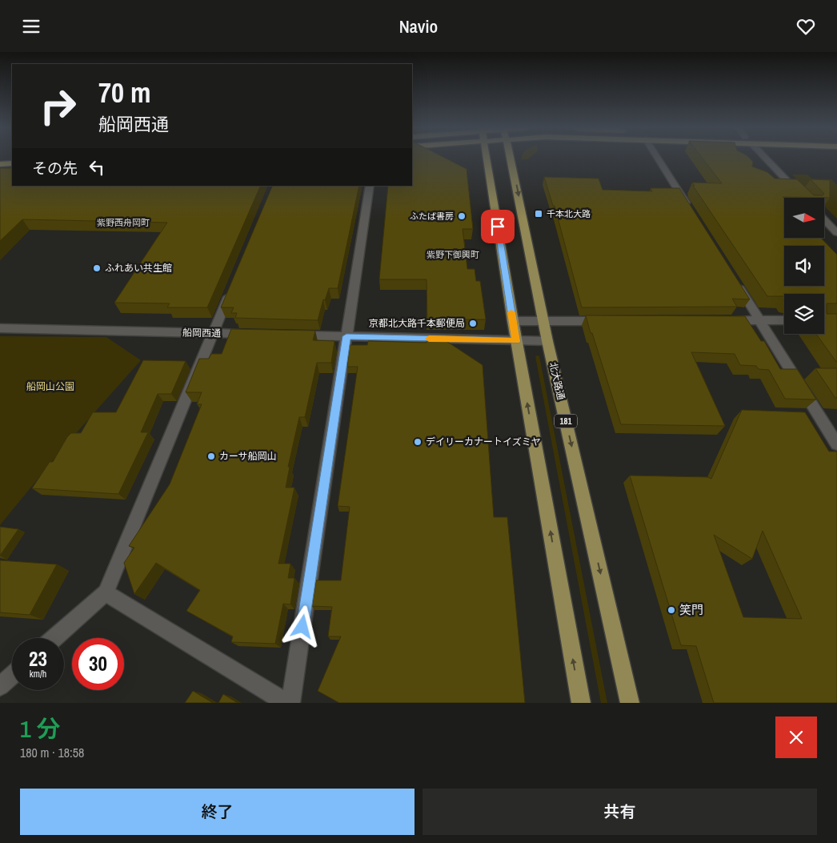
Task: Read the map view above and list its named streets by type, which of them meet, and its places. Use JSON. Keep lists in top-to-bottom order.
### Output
{
  "streets": {
    "main road": ["北大路通", "181"],
    "street": ["船岡西通"]
  },
  "districts": ["紫野西舟岡町", "紫野下御輿町"],
  "parks": ["船岡山公園"],
  "places": {
    "transit": ["千本北大路"],
    "other": [
      "ふたば書房",
      "ふれあい共生館",
      "京都北大路千本郵便局",
      "デイリーカナートイズミヤ",
      "カーサ船岡山",
      "笑門"
    ]
  },
  "north": "right",
  "page": {
    "header": "Navio",
    "turn": ["70 m", "船岡西通"],
    "then": "その先",
    "speed": "23 km/h",
    "limit": "30",
    "heading": ["1 分", "180 m · 18:58"],
    "buttons": ["終了", "共有"]
  }
}
